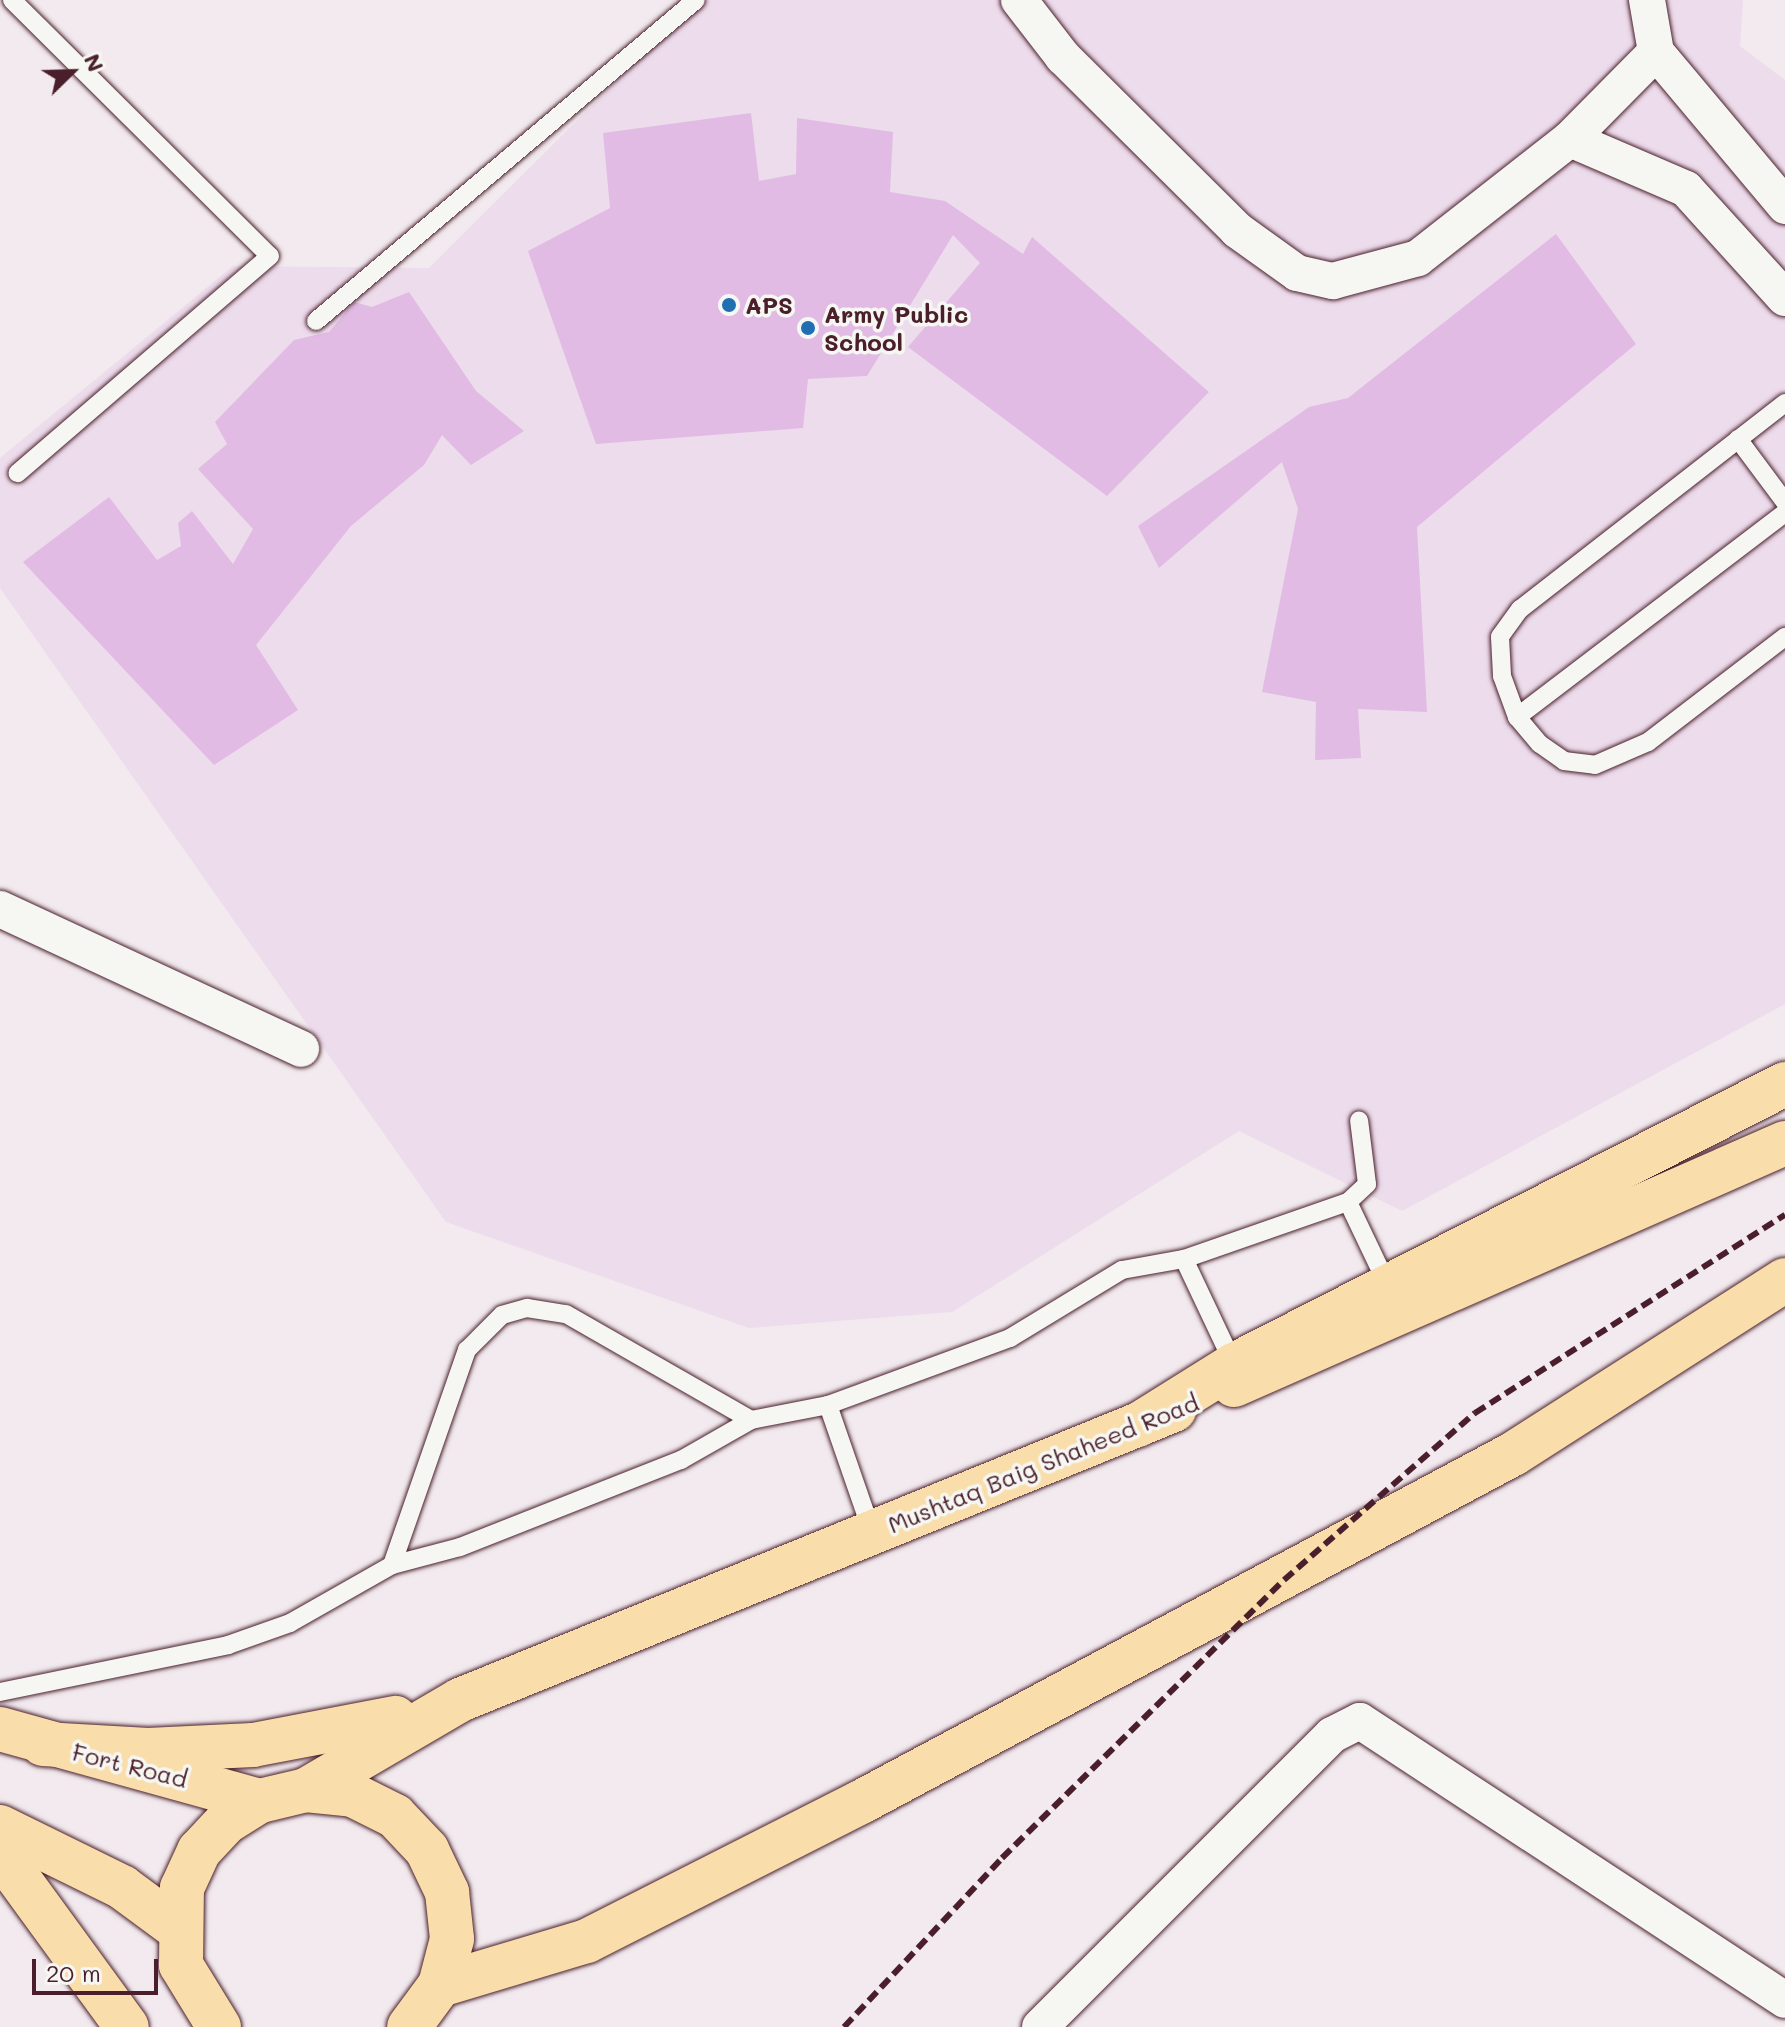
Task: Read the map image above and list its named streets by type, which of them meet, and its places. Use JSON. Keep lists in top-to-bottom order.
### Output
{
  "streets": {
    "main road": ["Mushtaq Baig Shaheed Road", "Fort Road"]
  },
  "places": ["APS", "Army Public School"],
  "scale_bar": "20 m",
  "north": "top right"
}
